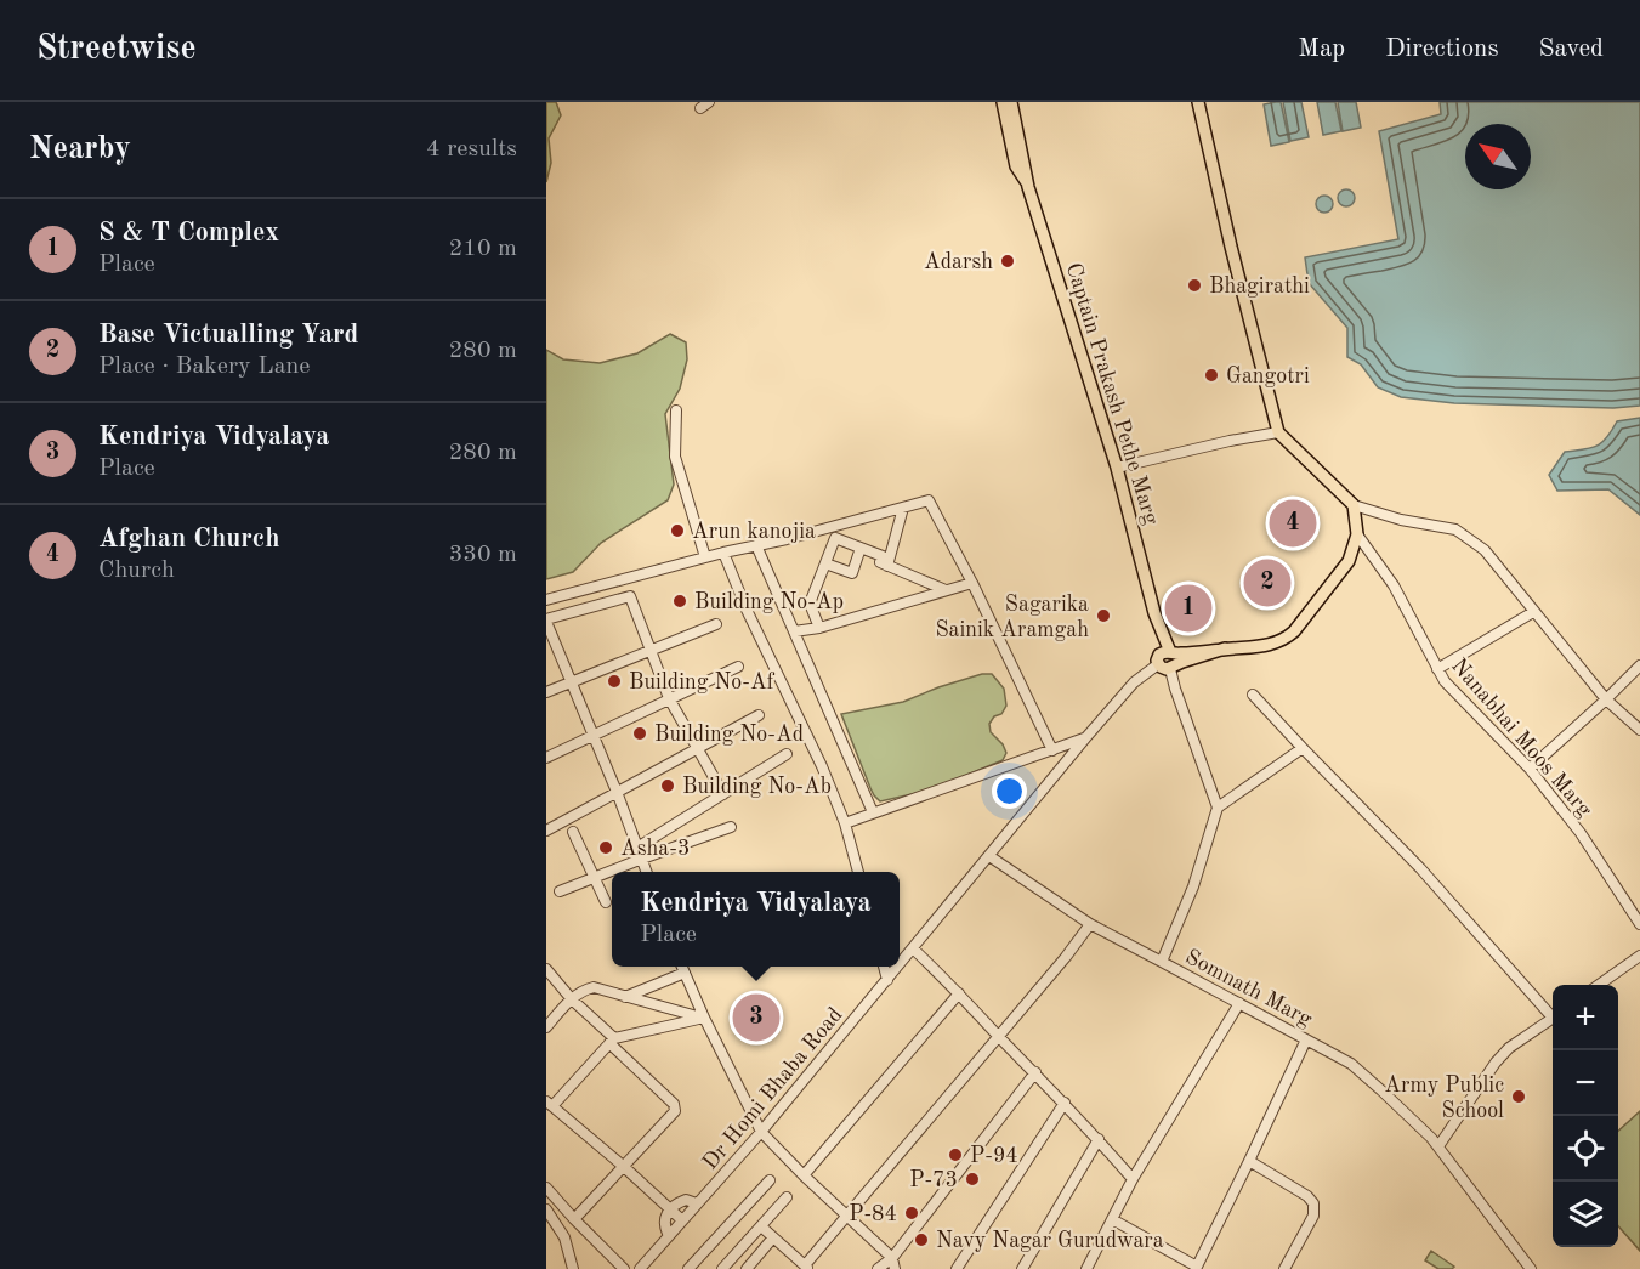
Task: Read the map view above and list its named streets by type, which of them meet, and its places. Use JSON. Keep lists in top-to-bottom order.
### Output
{
  "streets": {
    "main road": ["Captain Prakash Pethe Marg"],
    "street": ["Nanabhai Moos Marg", "Somnath Marg", "Dr Homi Bhaba Road"]
  },
  "crossings": [
    ["Captain Prakash Pethe Marg", "Nanabhai Moos Marg"],
    ["Captain Prakash Pethe Marg", "Dr Homi Bhaba Road"]
  ],
  "places": [
    "Adarsh",
    "Bhagirathi",
    "Gangotri",
    "Arun kanojia",
    "Building No-Ap",
    "Sagarika Sainik Aramgah",
    "Building No-Af",
    "Building No-Ad",
    "Building No-Ab",
    "Asha-3",
    "Army Public School",
    "P-94",
    "P-73",
    "P-84",
    "Navy Nagar Gurudwara"
  ],
  "north": "top left",
  "page": {
    "header": "Streetwise",
    "nav": ["Map", "Directions", "Saved"],
    "heading": ["Nearby", "4 results"],
    "list": [
      {
        "mark": "1",
        "name": "S & T Complex",
        "note": "Place",
        "value": "210 m"
      },
      {
        "mark": "2",
        "name": "Base Victualling Yard",
        "note": "Place · Bakery Lane",
        "value": "280 m"
      },
      {
        "mark": "3",
        "name": "Kendriya Vidyalaya",
        "note": "Place",
        "value": "280 m"
      },
      {
        "mark": "4",
        "name": "Afghan Church",
        "note": "Church",
        "value": "330 m"
      }
    ],
    "pins": [
      "4",
      "2",
      "1",
      "3"
    ],
    "popup": ["Kendriya Vidyalaya", "Place"],
    "map_buttons": ["+", "−"]
  }
}
